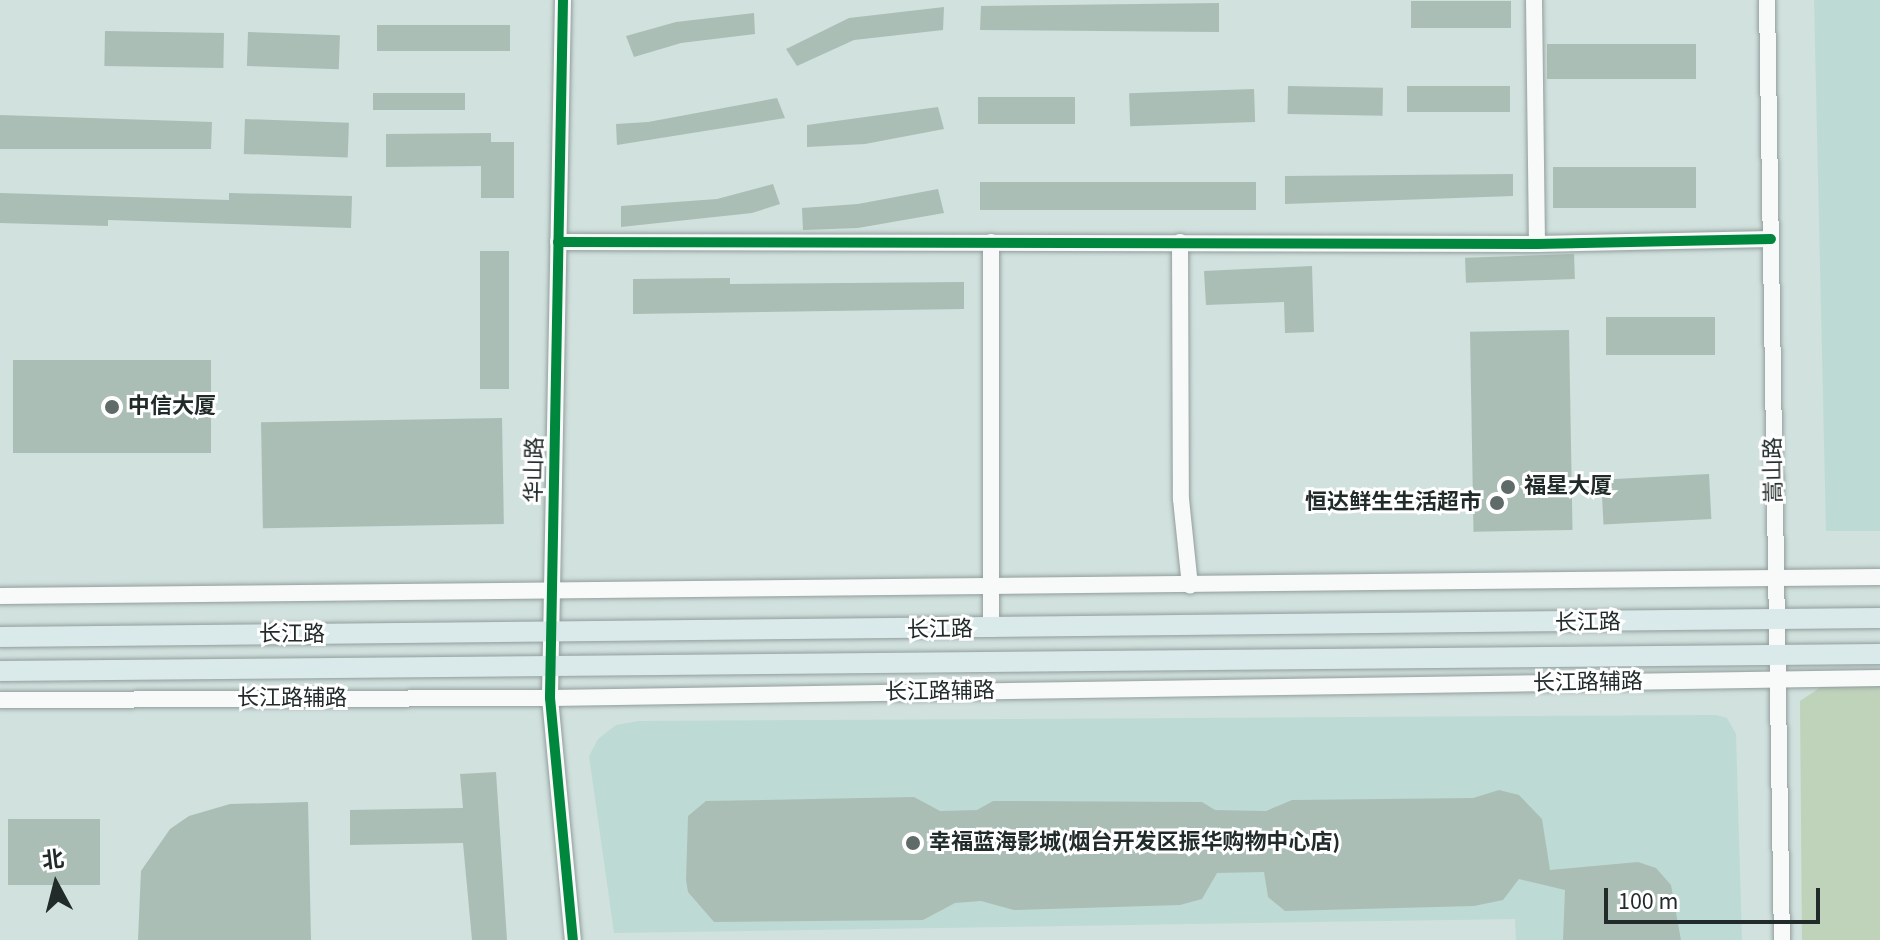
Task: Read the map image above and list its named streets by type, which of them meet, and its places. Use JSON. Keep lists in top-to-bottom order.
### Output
{
  "streets": {
    "main road": ["长江路"],
    "street": ["华山路", "嵩山路", "长江路辅路"]
  },
  "crossings": [
    ["华山路", "长江路"],
    ["华山路", "长江路辅路"],
    ["嵩山路", "长江路"],
    ["嵩山路", "长江路辅路"]
  ],
  "places": [
    "中信大厦",
    "福星大厦",
    "恒达鲜生生活超市",
    "幸福蓝海影城(烟台开发区振华购物中心店)"
  ],
  "scale_bar": "100 m",
  "north": "top"
}
